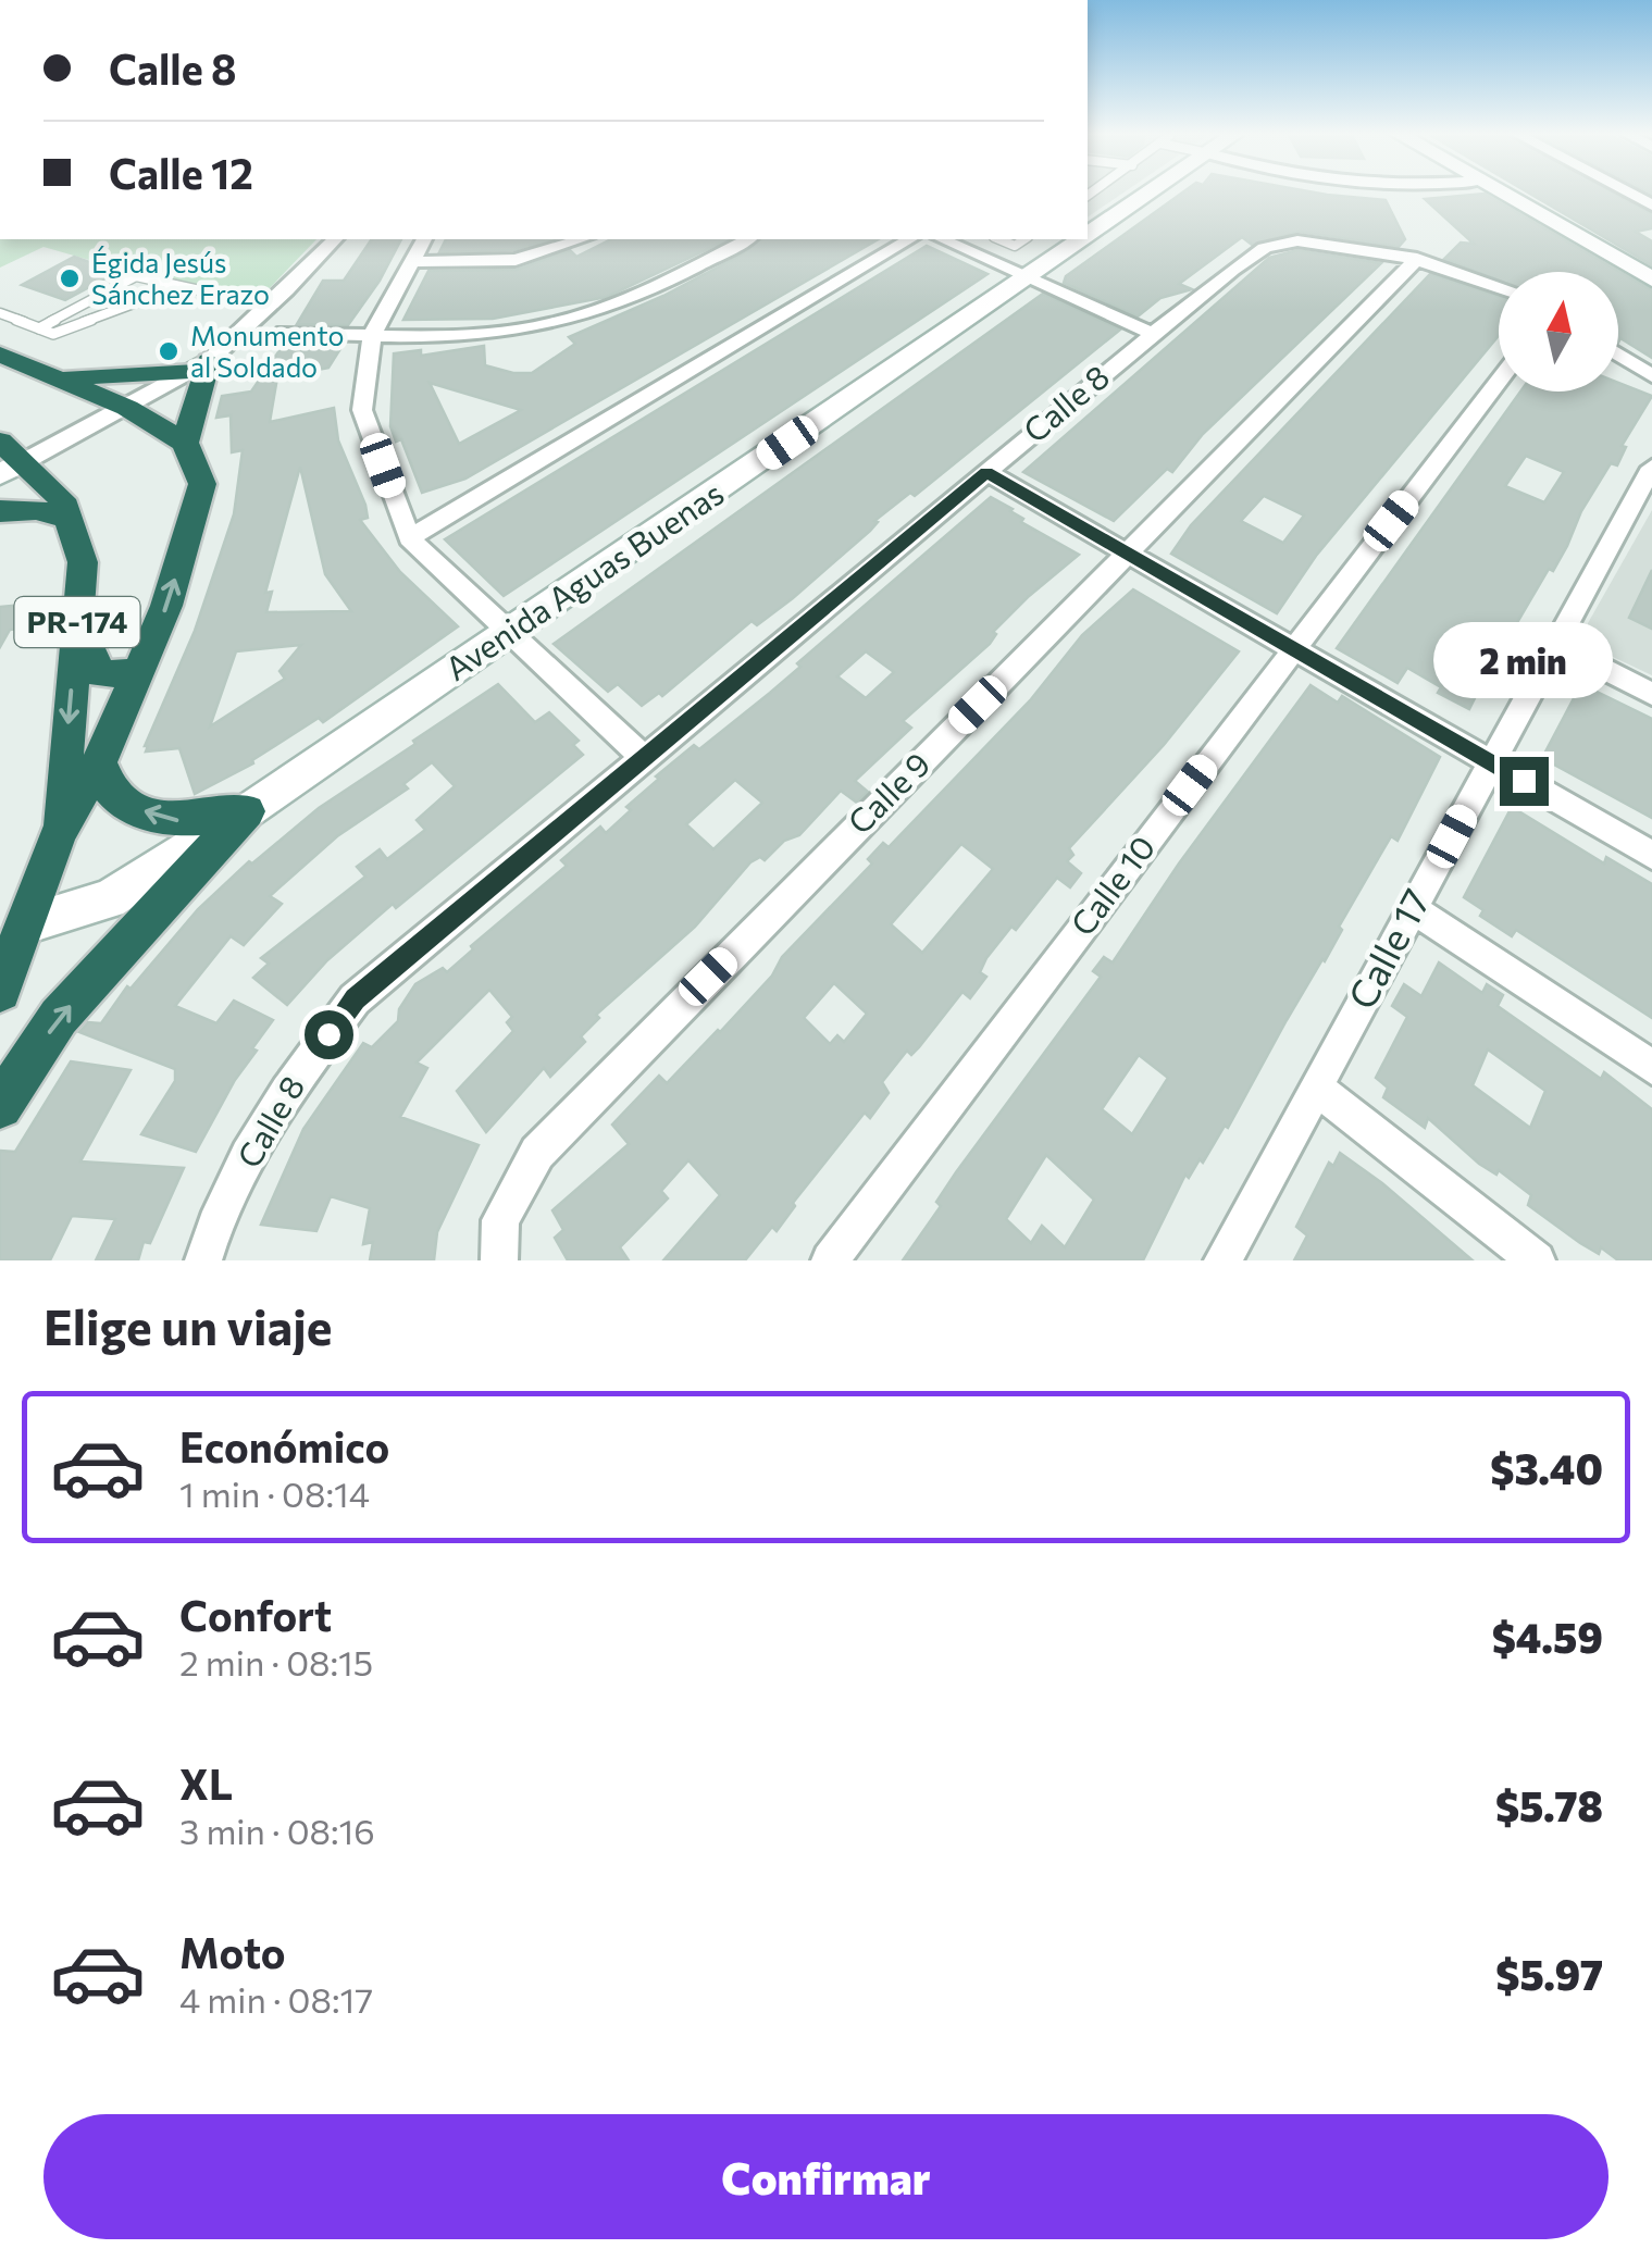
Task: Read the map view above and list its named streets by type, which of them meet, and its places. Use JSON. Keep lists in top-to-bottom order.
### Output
{
  "streets": {
    "highway": ["PR-174"],
    "street": [
      "Calle 8",
      "Avenida Aguas Buenas",
      "Calle 9",
      "Calle 10",
      "Calle 17"
    ]
  },
  "crossings": [
    ["Calle 8", "Calle 9"],
    ["Avenida Aguas Buenas", "PR-174"]
  ],
  "places": ["Égida Jesús Sánchez Erazo", "Monumento al Soldado"],
  "north": "top",
  "page": {
    "banner": ["Calle 8", "Calle 12"],
    "bubble": "2 min",
    "heading": "Elige un viaje",
    "list": [
      {
        "name": "Económico",
        "note": "1 min · 08:14",
        "value": "$3.40"
      },
      {
        "name": "Confort",
        "note": "2 min · 08:15",
        "value": "$4.59"
      },
      {
        "name": "XL",
        "note": "3 min · 08:16",
        "value": "$5.78"
      },
      {
        "name": "Moto",
        "note": "4 min · 08:17",
        "value": "$5.97"
      }
    ],
    "buttons": "Confirmar"
  }
}
